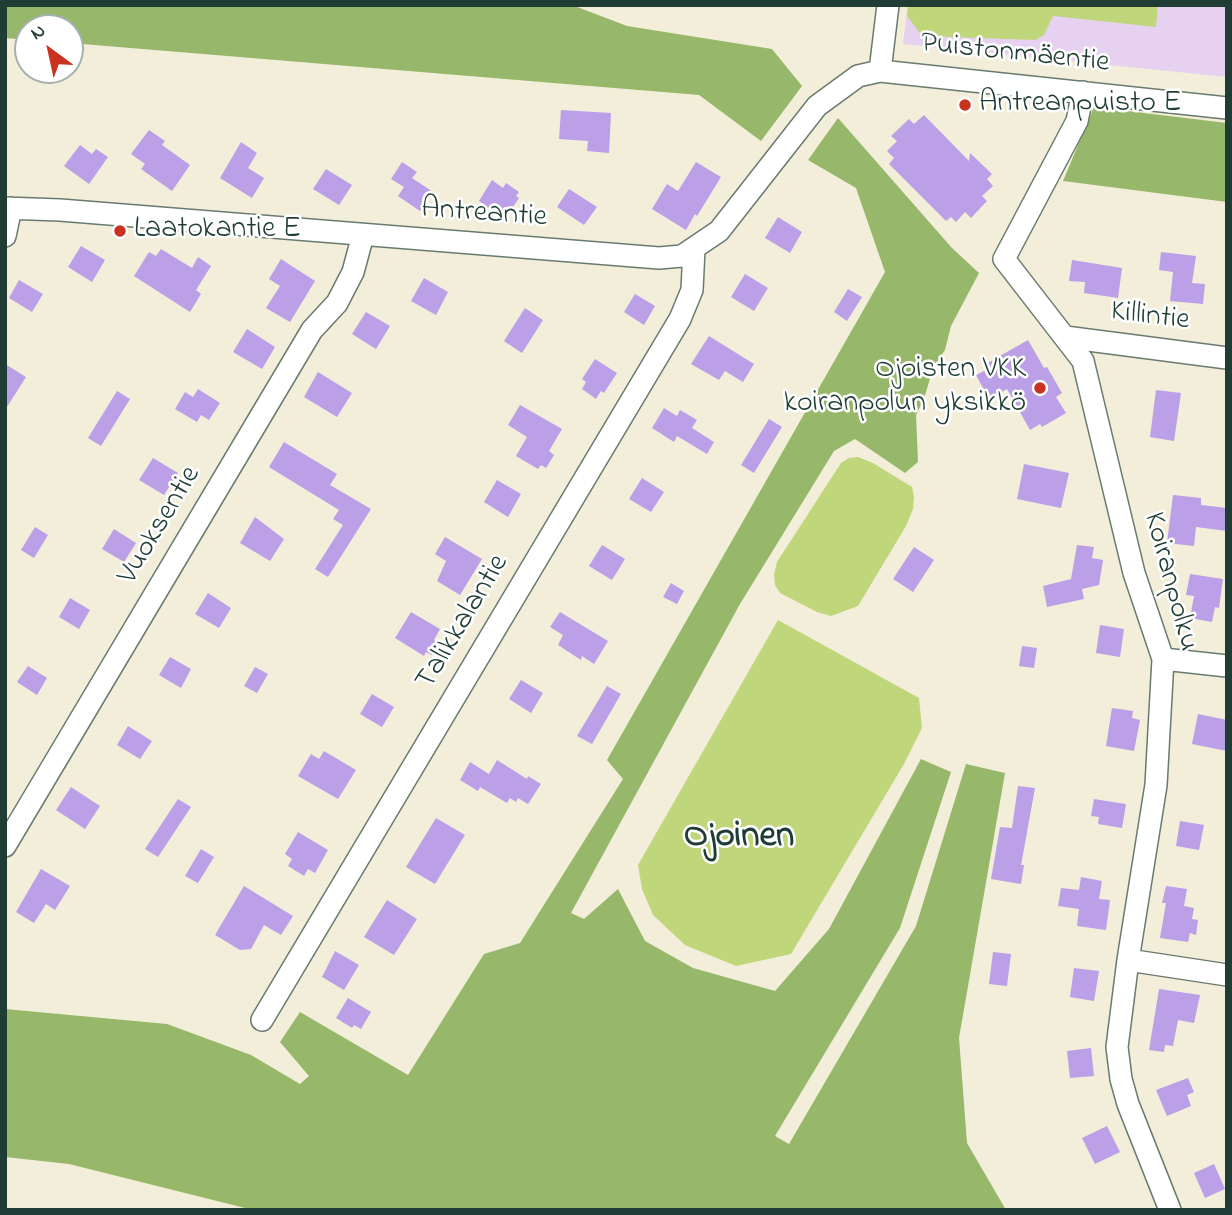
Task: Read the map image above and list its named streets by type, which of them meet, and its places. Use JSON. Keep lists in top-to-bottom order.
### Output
{
  "streets": {
    "street": [
      "Puistonmäentie",
      "Antreantie",
      "Killintie",
      "Vuoksentie",
      "Koiranpolku",
      "Talikkalantie"
    ]
  },
  "crossings": [
    ["Puistonmäentie", "Antreantie"],
    ["Puistonmäentie", "Koiranpolku"],
    ["Antreantie", "Vuoksentie"],
    ["Antreantie", "Talikkalantie"],
    ["Killintie", "Koiranpolku"]
  ],
  "districts": ["Ojoinen"],
  "places": ["Antreanpuisto E", "Laatokantie E", "Ojoisten VKK koiranpolun yksikkö"],
  "north": "top left"
}
